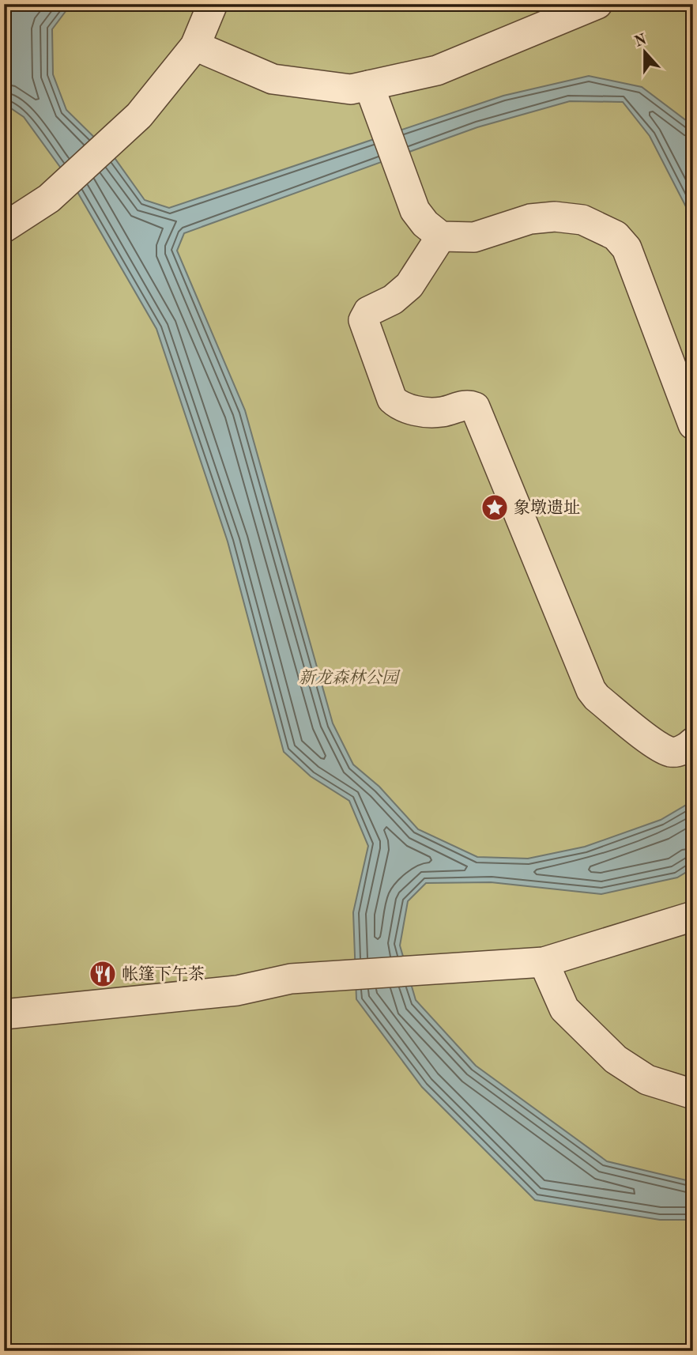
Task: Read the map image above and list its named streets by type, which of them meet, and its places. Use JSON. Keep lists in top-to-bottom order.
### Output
{
  "parks": ["新龙森林公园"],
  "places": {
    "place": ["象墩遗址"],
    "restaurant": ["帐篷下午茶"]
  },
  "north": "top"
}
